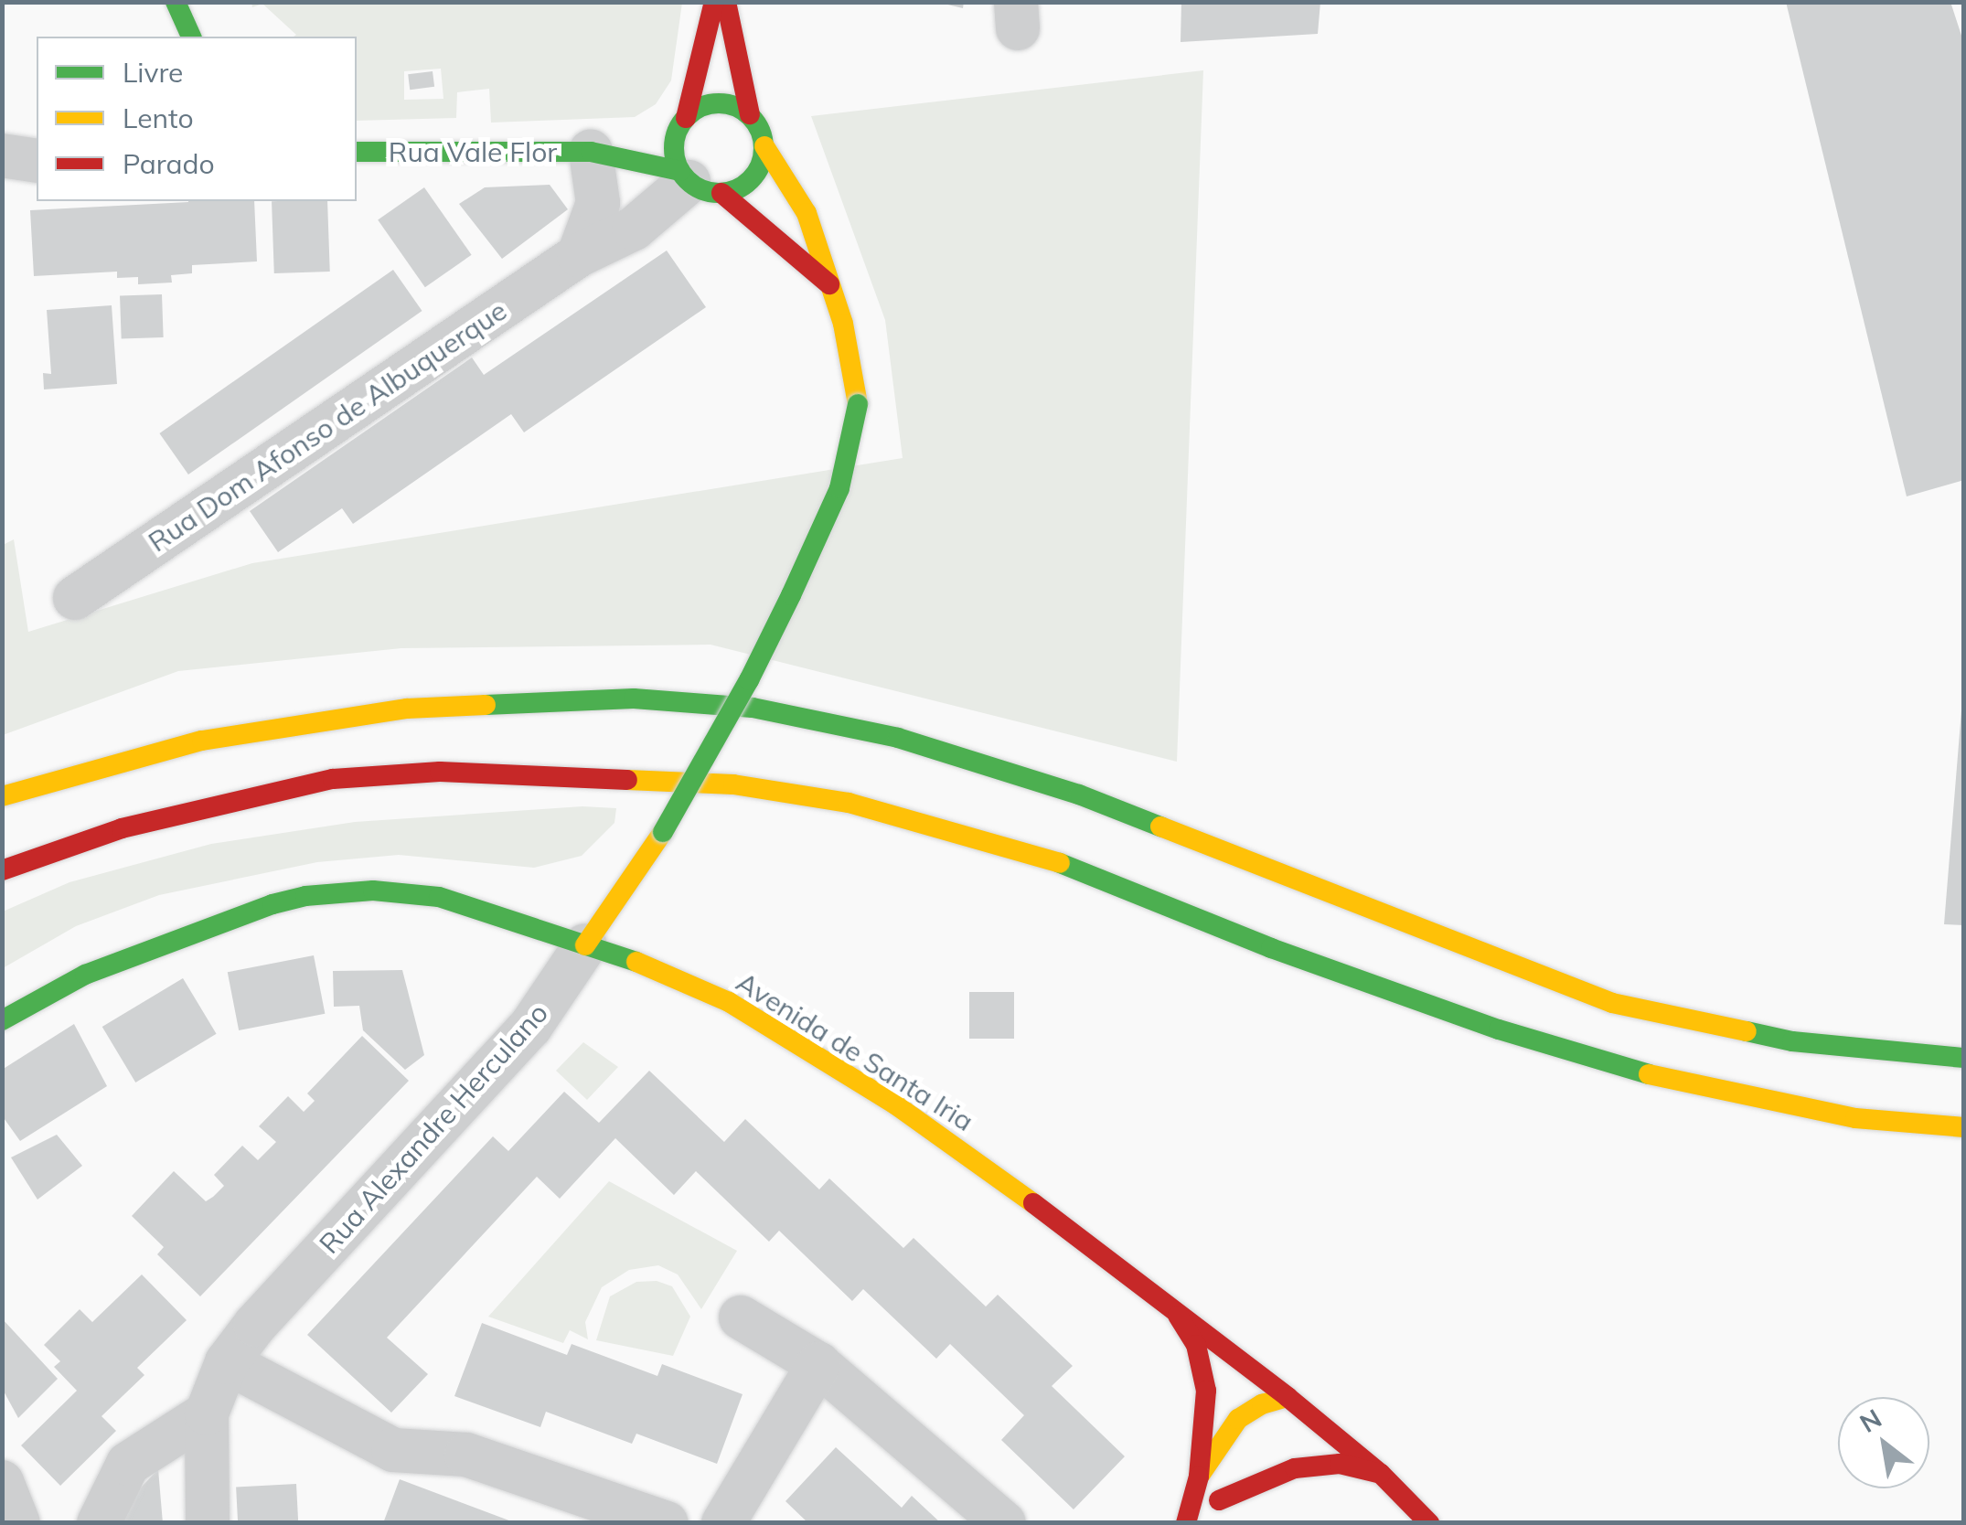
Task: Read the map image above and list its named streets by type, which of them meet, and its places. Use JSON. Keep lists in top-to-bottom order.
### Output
{
  "streets": {
    "main road": ["Rua Vale Flor", "Avenida de Santa Iria", "Rua Alexandre Herculano"],
    "street": ["Rua Dom Afonso de Albuquerque"]
  },
  "crossings": [
    ["Rua Dom Afonso de Albuquerque", "Rua Alexandre Herculano"],
    ["Avenida de Santa Iria", "Rua Alexandre Herculano"]
  ],
  "legend": ["Livre", "Lento", "Parado"],
  "north": "top left"
}
